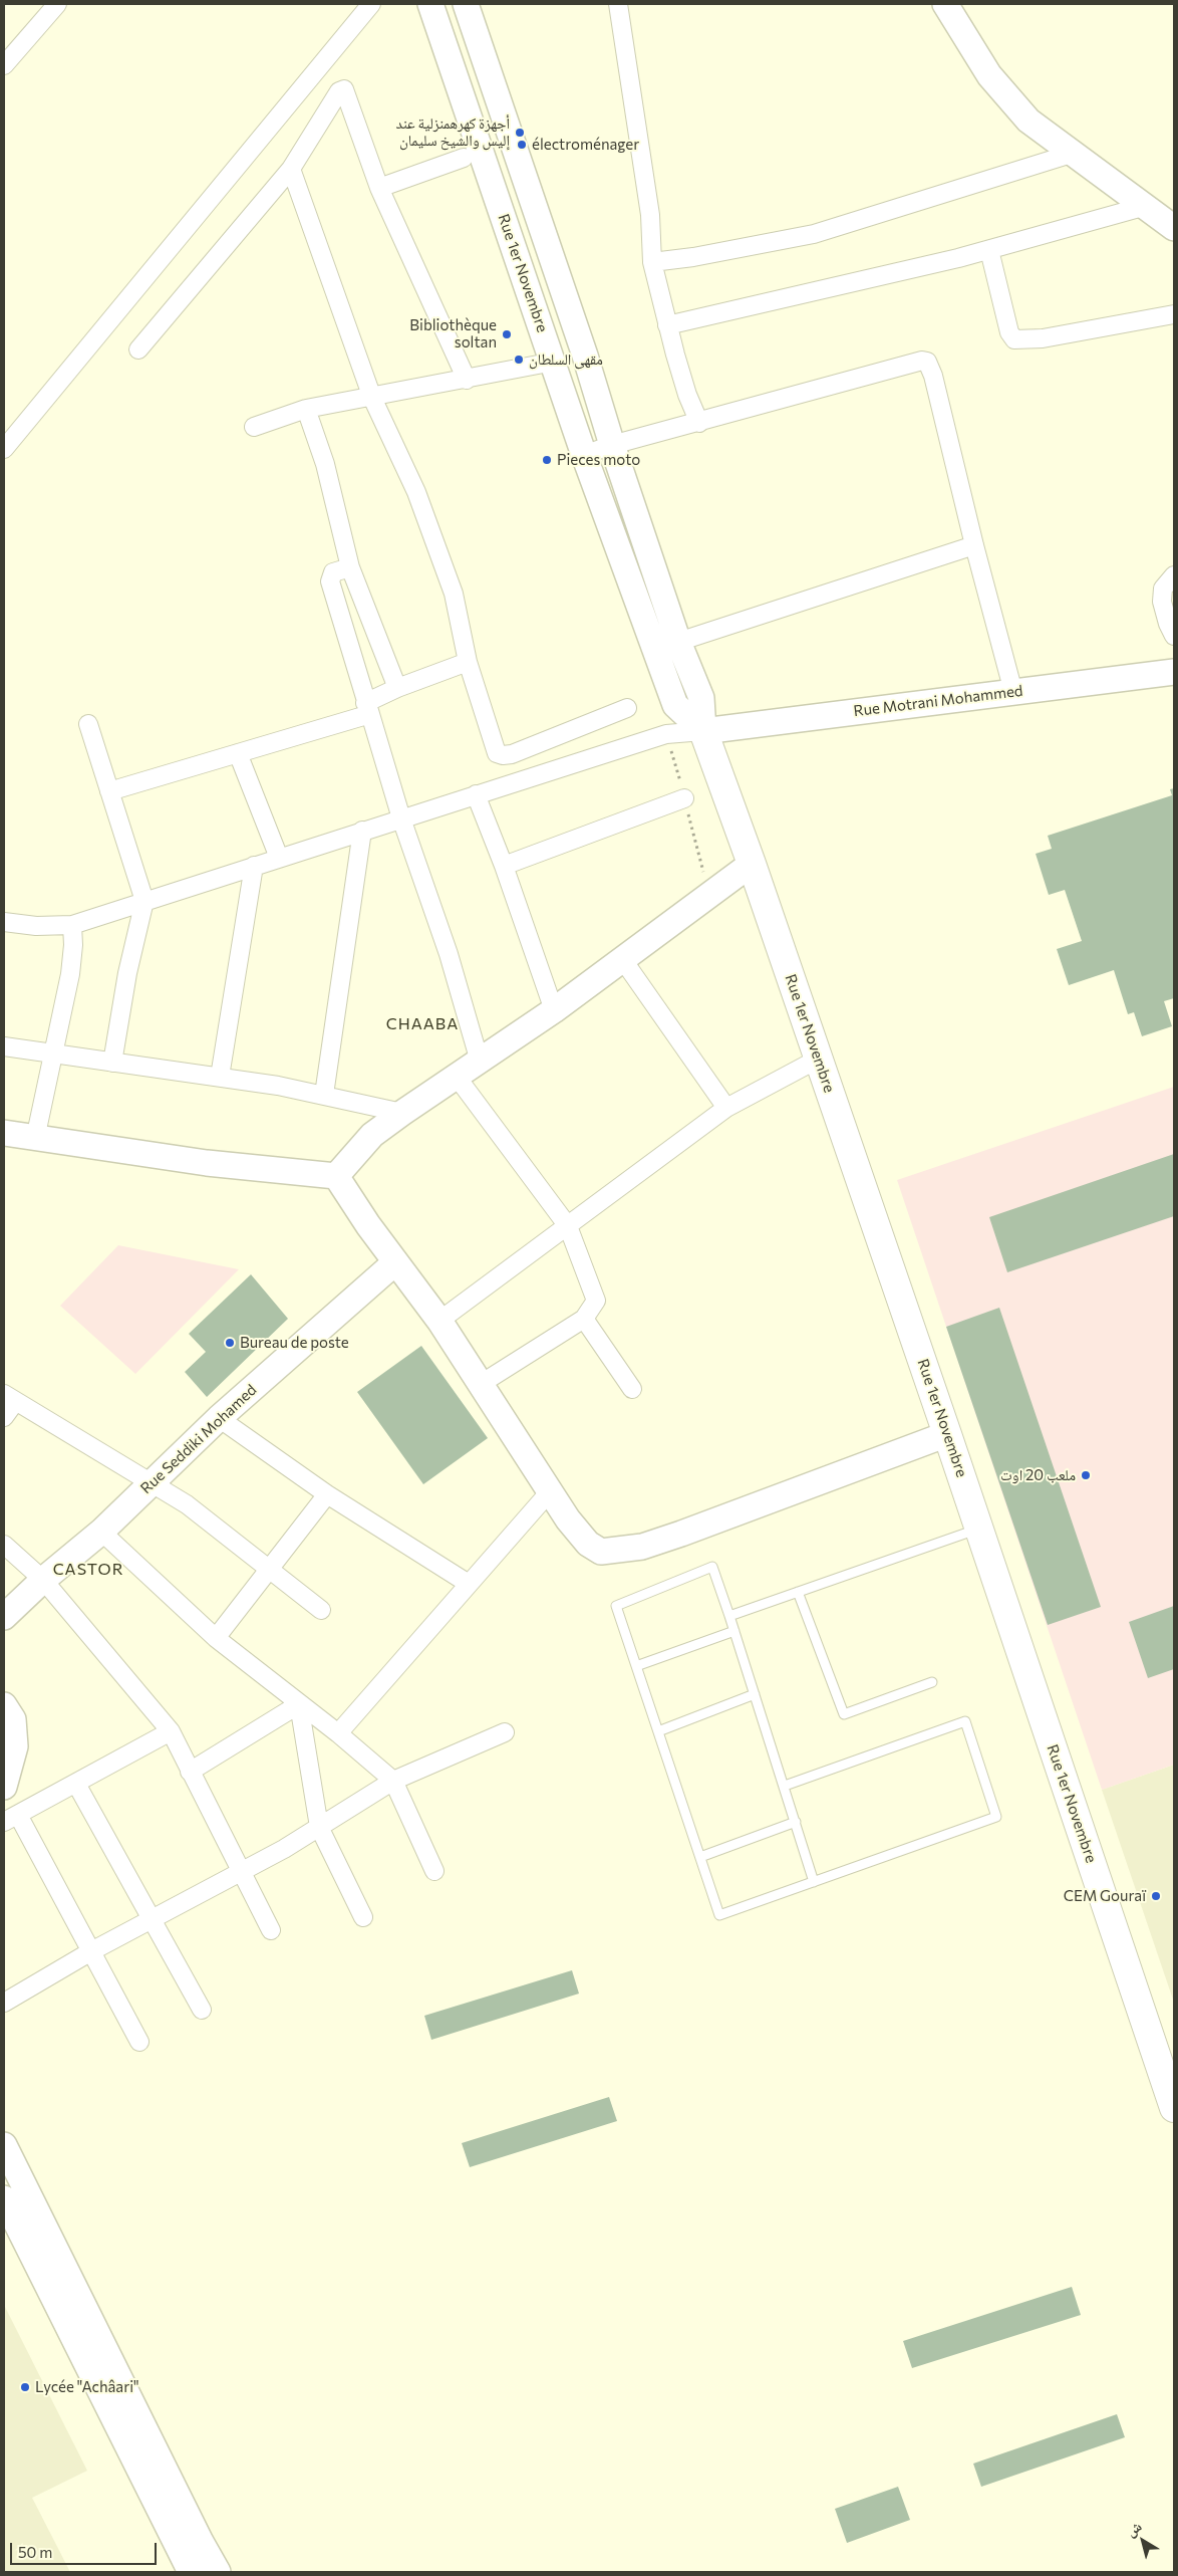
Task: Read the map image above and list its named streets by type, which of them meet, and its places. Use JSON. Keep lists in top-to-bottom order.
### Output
{
  "streets": {
    "main road": ["Rue 1er Novembre"],
    "street": ["Rue Motrani Mohammed", "Rue Seddiki Mohamed"]
  },
  "crossings": [
    ["Rue 1er Novembre", "Rue Motrani Mohammed"]
  ],
  "districts": ["CHAABA", "CASTOR"],
  "places": [
    "أجهزة كهرهمنزلية عند إليس والشيخ سليمان",
    "électroménager",
    "Bibliothèque soltan",
    "مقهى السلطان",
    "Pieces moto",
    "Bureau de poste",
    "ملعب 20 اوت",
    "CEM Gouraï",
    "Lycée \"Achâari\""
  ],
  "scale_bar": "50 m",
  "north": "top left"
}
